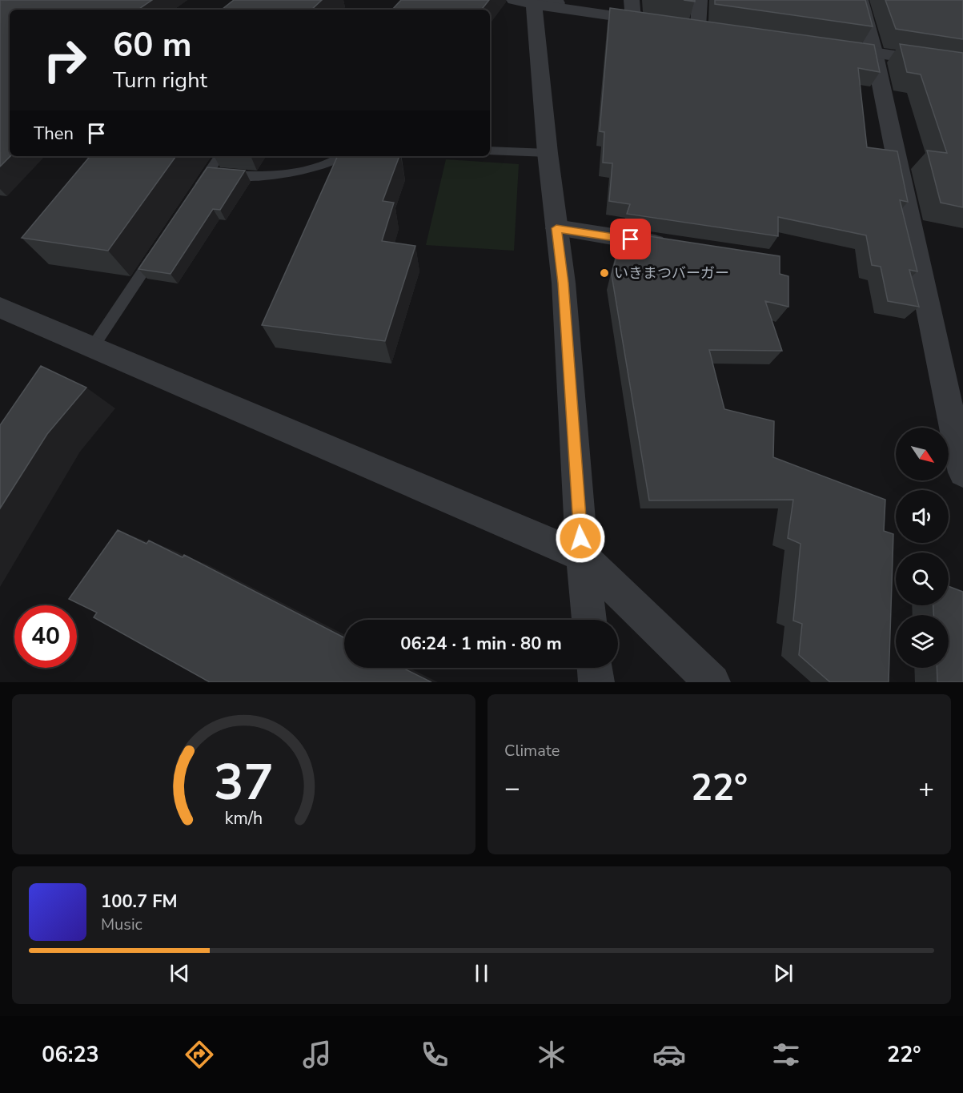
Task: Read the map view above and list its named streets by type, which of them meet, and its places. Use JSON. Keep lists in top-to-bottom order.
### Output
{
  "places": ["いきまつバーガー"],
  "north": "bottom right",
  "page": {
    "turn": ["60 m", "Turn right"],
    "then": "Then",
    "limit": "40",
    "trip": "06:24 · 1 min · 80 m",
    "tile": "Climate",
    "heat": ["−", "22°", "+"],
    "song": ["100.7 FM", "Music"],
    "tabs": ["06:23", "22°"],
    "gauge": ["37", "km/h"]
  }
}
